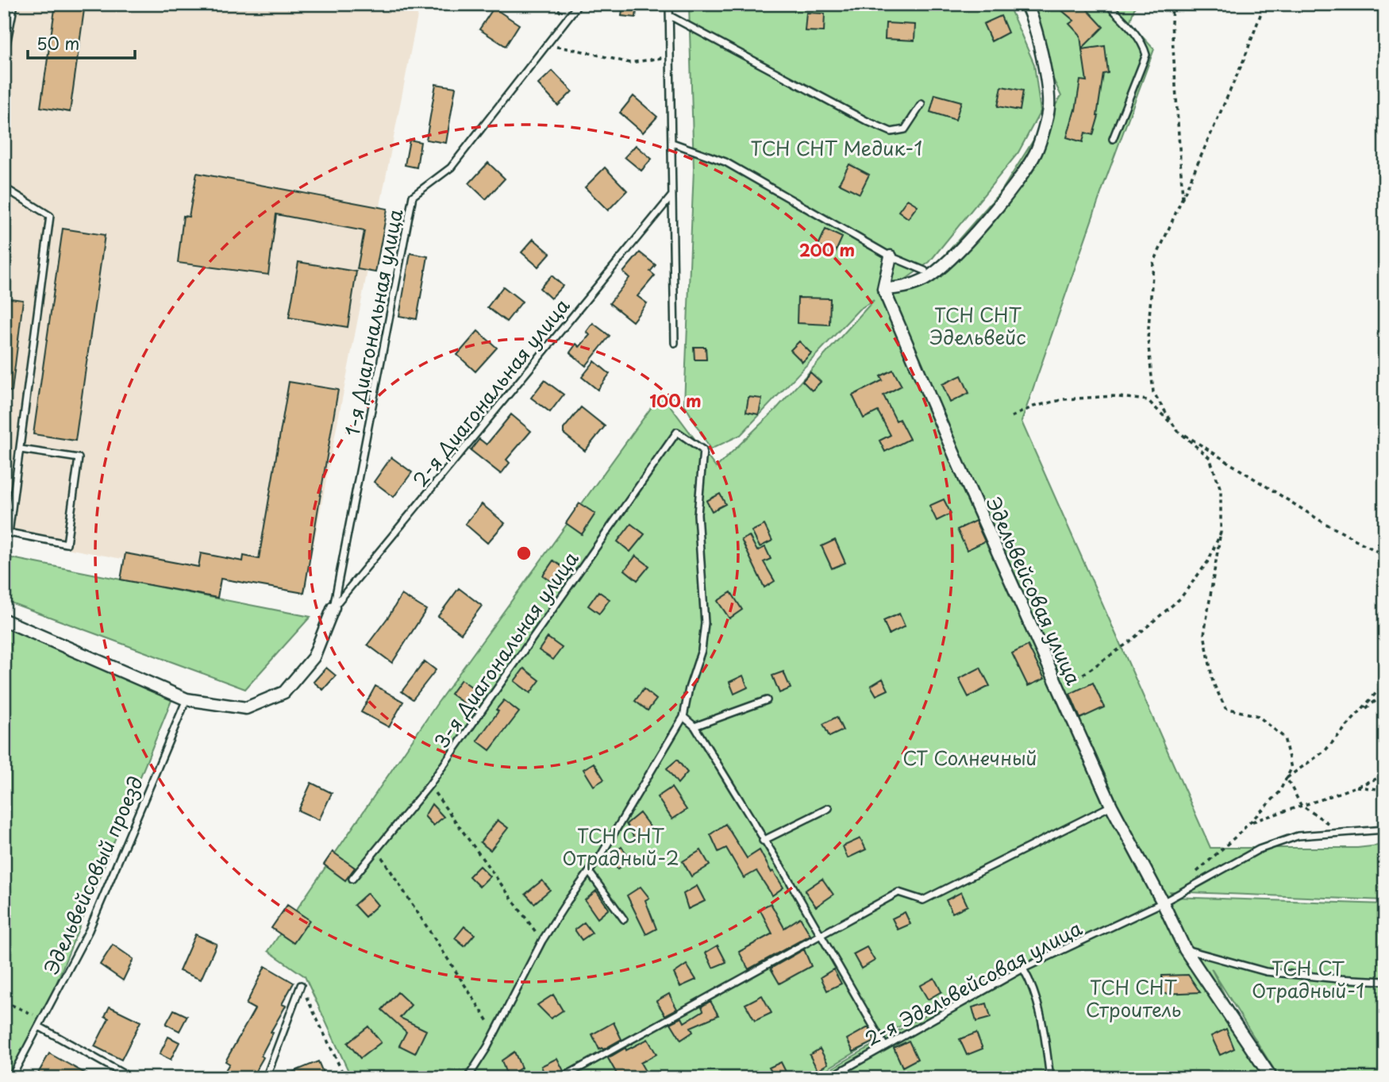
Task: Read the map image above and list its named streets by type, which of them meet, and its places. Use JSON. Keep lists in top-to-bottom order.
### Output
{
  "streets": {
    "street": ["Эдельвейсовая улица"],
    "lane": [
      "1-я Диагональная улица",
      "2-я Диагональная улица",
      "3-я Диагональная улица",
      "Эдельвейсовый проезд",
      "2-я Эдельвейсовая улица"
    ]
  },
  "crossings": [
    ["1-я Диагональная улица", "2-я Диагональная улица"],
    ["Эдельвейсовая улица", "2-я Эдельвейсовая улица"]
  ],
  "parks": [
    "ТСН СНТ Медик-1",
    "ТСН СНТ Эдельвейс",
    "СТ Солнечный",
    "ТСН СНТ Отрадный-2",
    "ТСН СТ Отрадный-1",
    "ТСН СНТ Строитель"
  ],
  "scale_bar": "50 m",
  "rings": ["200 m", "100 m"]
}
